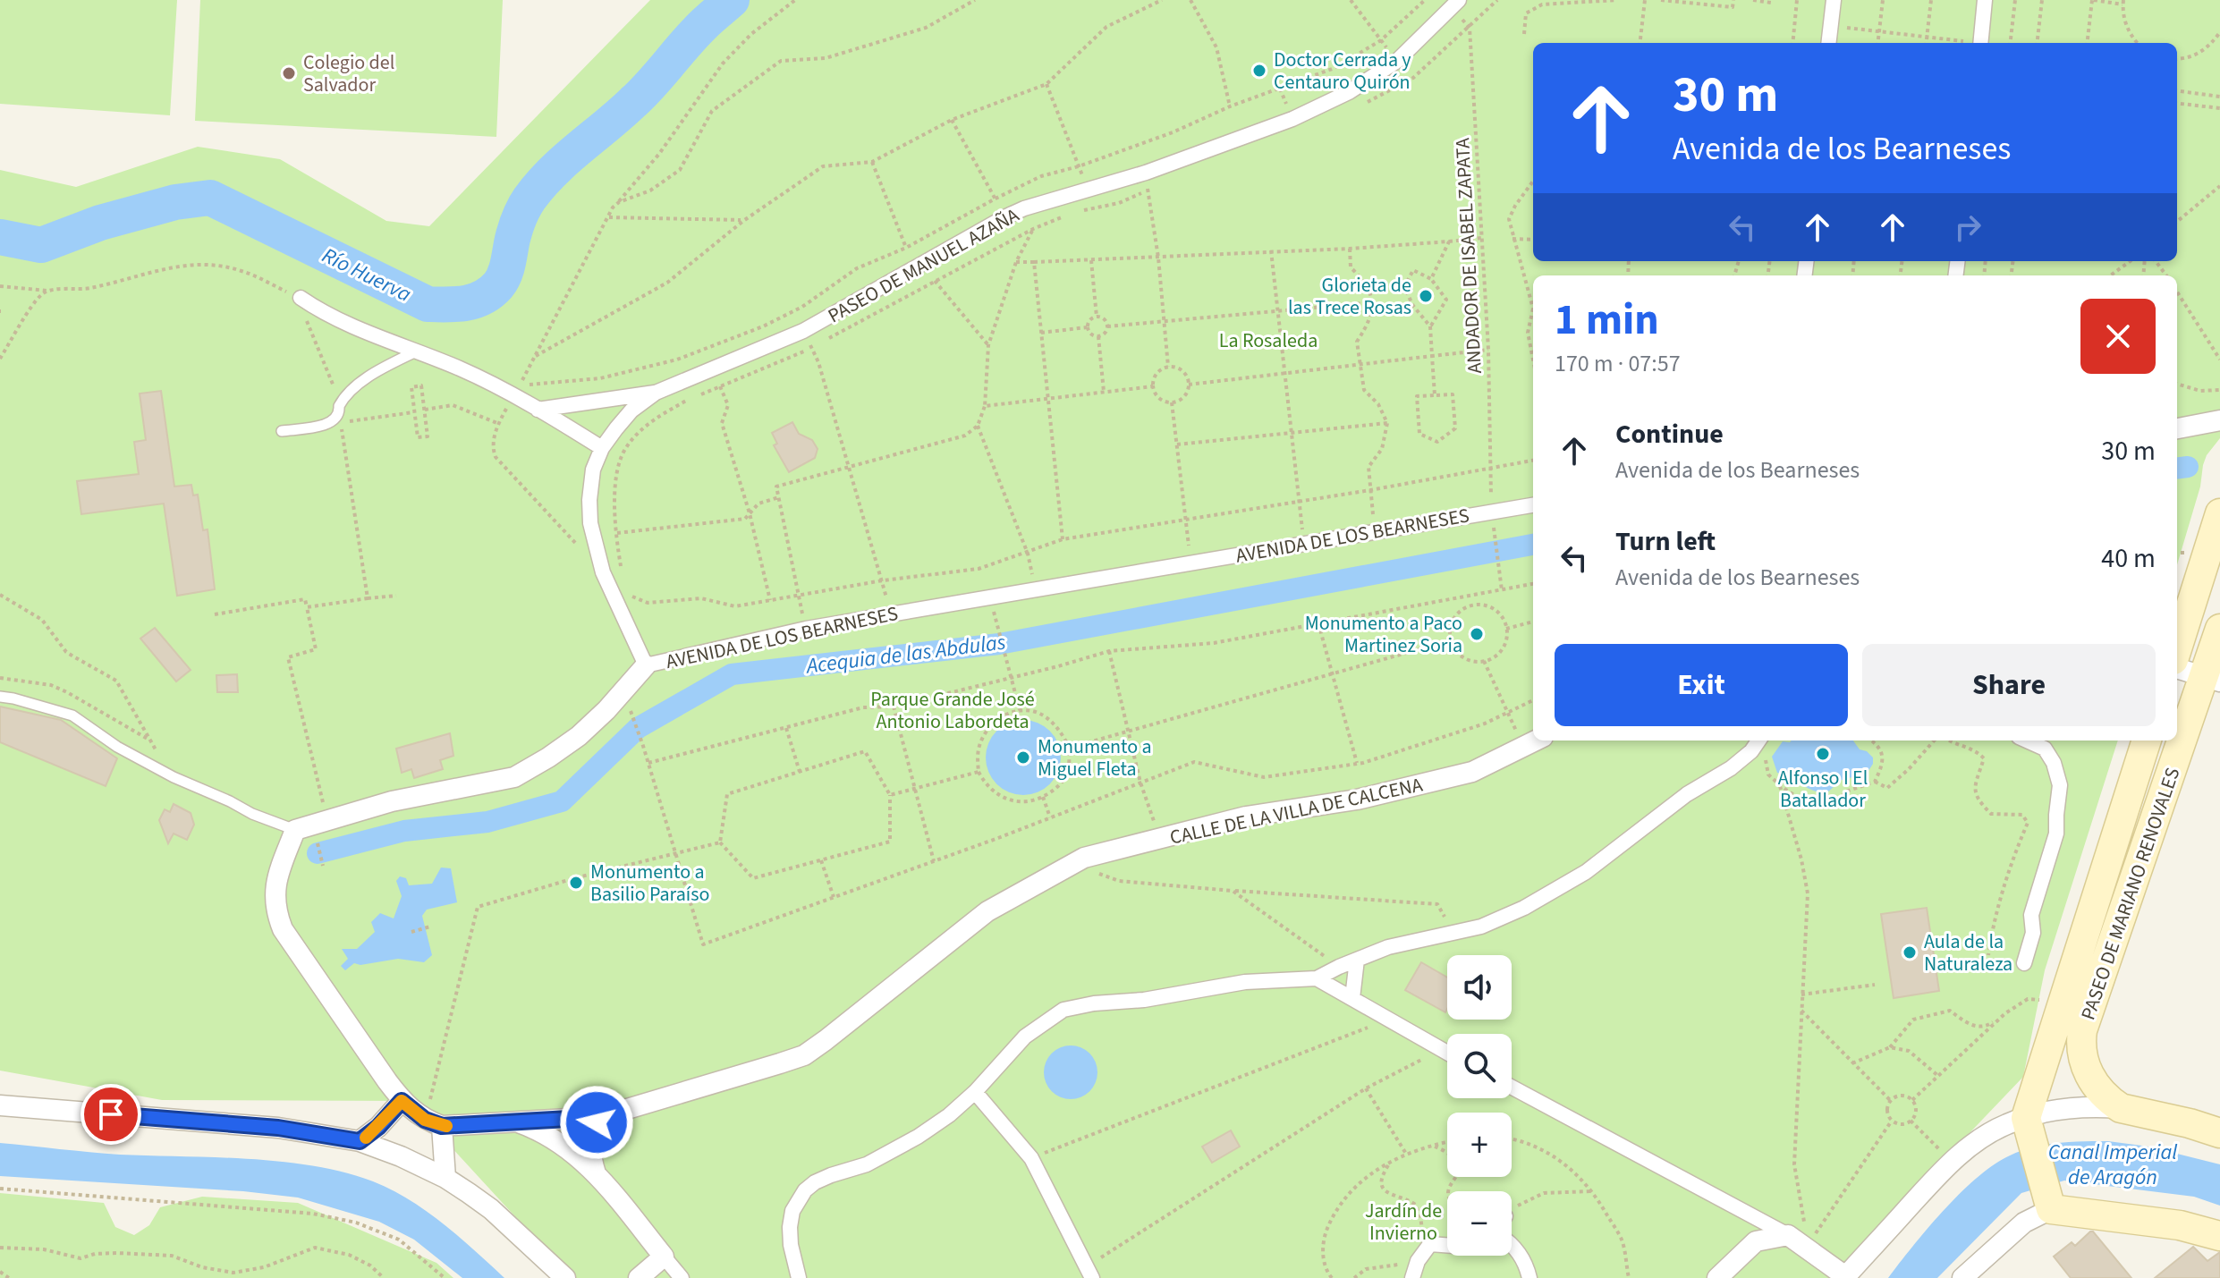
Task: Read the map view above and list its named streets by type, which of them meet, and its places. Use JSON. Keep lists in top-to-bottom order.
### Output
{
  "streets": {
    "main road": ["PASEO DE MARIANO RENOVALES"],
    "street": ["PASEO DE MANUEL AZAÑA", "AVENIDA DE LOS BEARNESES", "CALLE DE LA VILLA DE CALCENA"],
    "path": ["ANDADOR DE ISABEL ZAPATA"]
  },
  "crossings": [
    ["ANDADOR DE ISABEL ZAPATA", "AVENIDA DE LOS BEARNESES"],
    ["PASEO DE MANUEL AZAÑA", "AVENIDA DE LOS BEARNESES"]
  ],
  "water": ["Río Huerva", "Acequia de las Abdulas", "Canal Imperial de Aragón"],
  "parks": ["La Rosaleda", "Parque Grande José Antonio Labordeta", "Jardín de Invierno"],
  "places": [
    "Doctor Cerrada y Centauro Quirón",
    "Colegio del Salvador",
    "Glorieta de las Trece Rosas",
    "Monumento a Paco Martinez Soria",
    "Alfonso I El Batallador",
    "Monumento a Miguel Fleta",
    "Monumento a Basilio Paraíso",
    "Aula de la Naturaleza"
  ],
  "page": {
    "turn": ["30 m", "Avenida de los Bearneses"],
    "heading": ["1 min", "170 m · 07:57"],
    "list": [
      {
        "name": "Continue",
        "note": "Avenida de los Bearneses",
        "value": "30 m"
      },
      {
        "name": "Turn left",
        "note": "Avenida de los Bearneses",
        "value": "40 m"
      }
    ],
    "buttons": ["Exit", "Share"],
    "map_buttons": ["+", "−"]
  }
}
